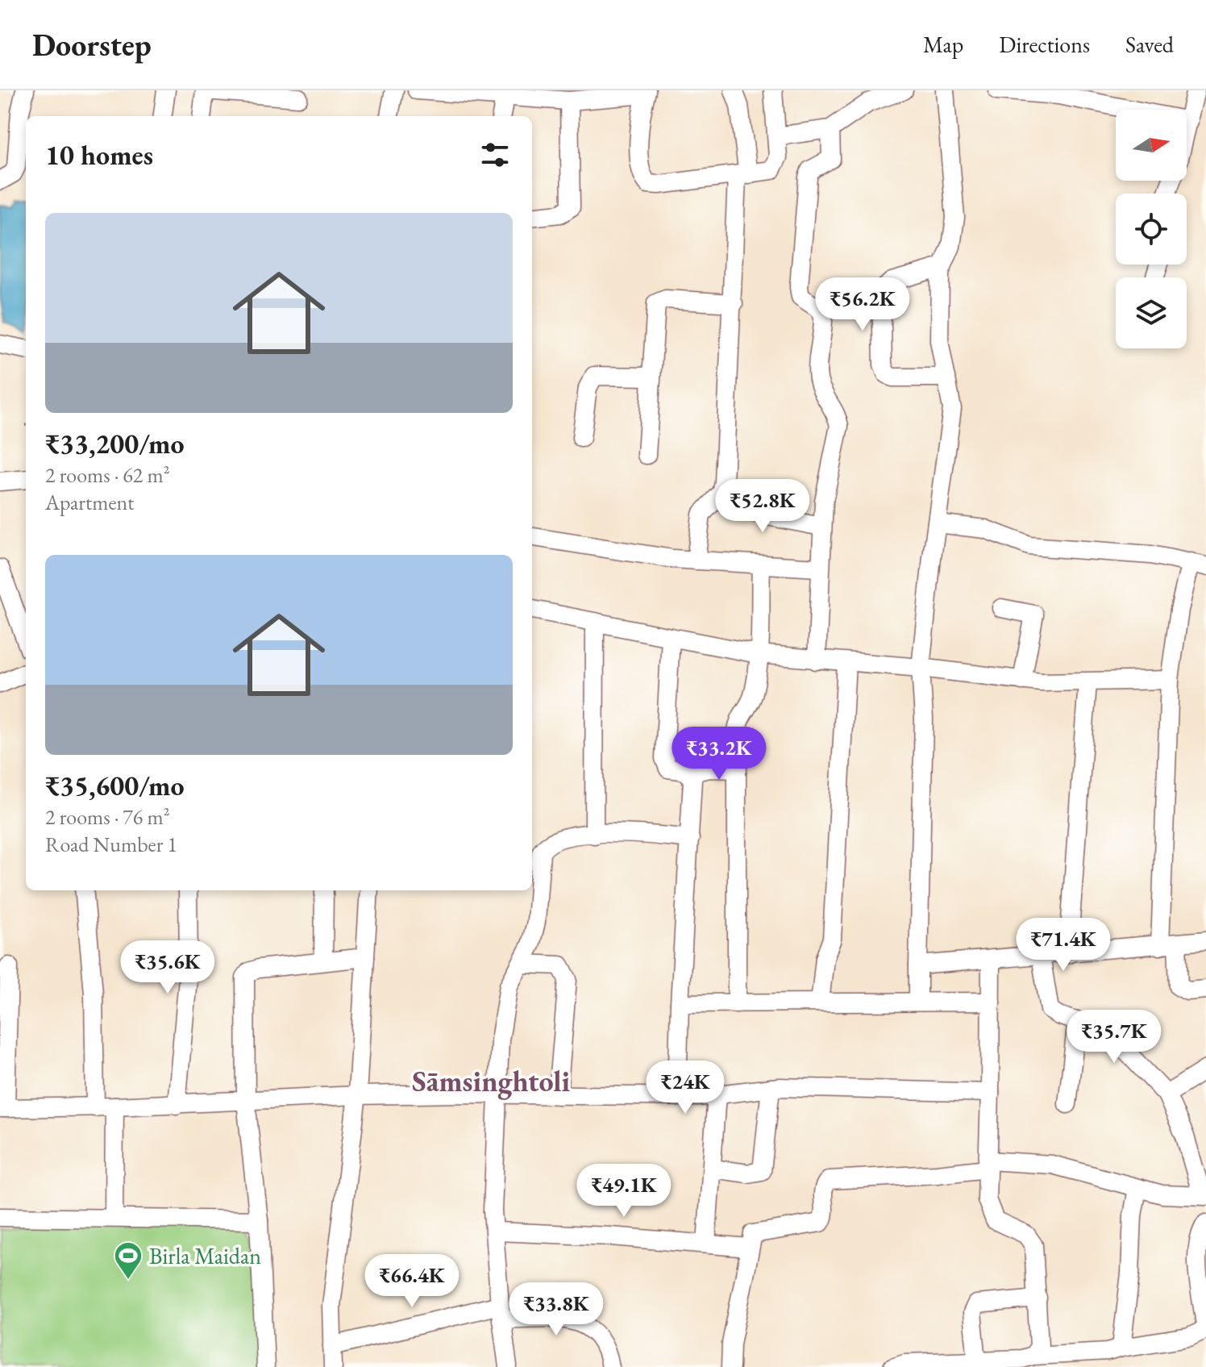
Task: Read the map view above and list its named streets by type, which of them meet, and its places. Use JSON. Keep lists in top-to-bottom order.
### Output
{
  "districts": ["Sāmsinghtoli"],
  "places": {
    "sports": ["Birla Maidan"]
  },
  "north": "right",
  "page": {
    "header": "Doorstep",
    "nav": ["Map", "Directions", "Saved"],
    "heading": "10 homes",
    "list": [
      {
        "name": "₹33,200/mo",
        "note": "2 rooms · 62 m² · Apartment"
      },
      {
        "name": "₹35,600/mo",
        "note": "2 rooms · 76 m² · Road Number 1"
      }
    ],
    "price": [
      "₹56.2K",
      "₹52.8K",
      "₹33.2K",
      "₹71.4K",
      "₹35.6K",
      "₹35.7K",
      "₹24K",
      "₹49.1K",
      "₹66.4K",
      "₹33.8K"
    ]
  }
}
